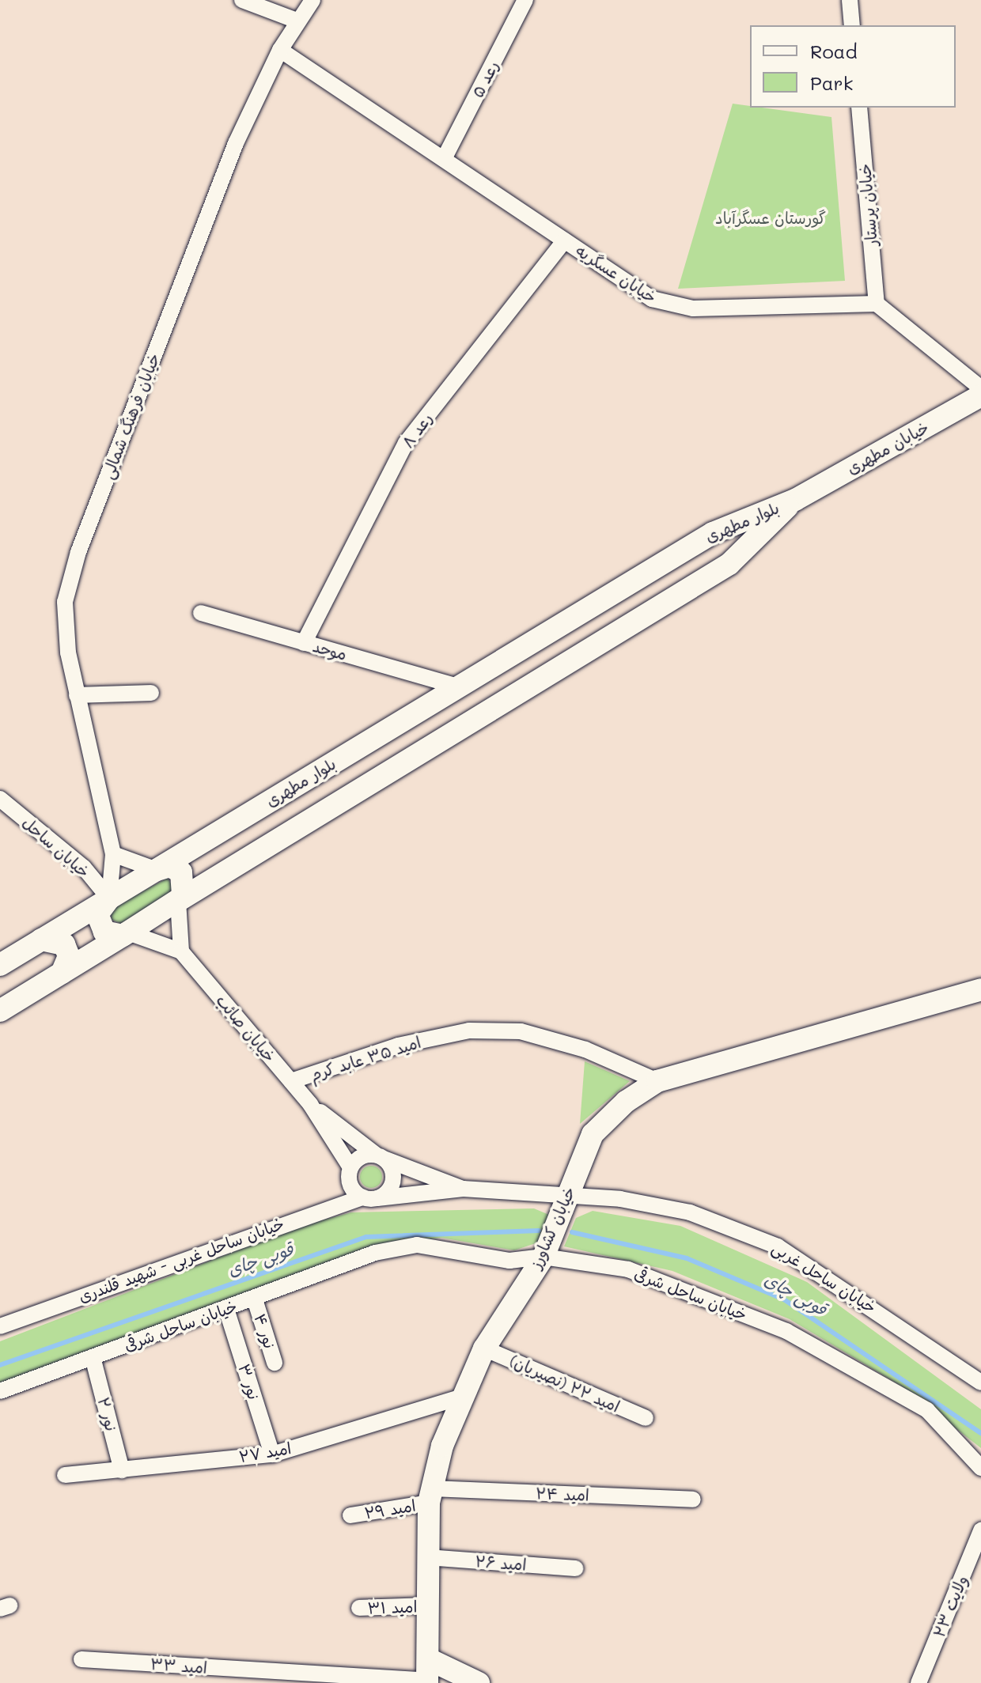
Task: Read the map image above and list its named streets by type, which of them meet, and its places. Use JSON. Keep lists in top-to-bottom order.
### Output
{
  "streets": {
    "main road": ["خیابان مطهری", "بلوار مطهری", "خیابان کشاورز"],
    "street": [
      "رعد ۵",
      "خیابان پرستار",
      "خیابان عسگریه",
      "خیابان فرهنگ شمالی",
      "رعد ۸",
      "موحد",
      "خیابان ساحل",
      "خیابان صائب",
      "امید ۳۵ عابد کرم",
      "خیابان ساحل غربی - شهید قلندری",
      "خیابان ساحل غربی",
      "خیابان ساحل شرقی",
      "نور ۴",
      "نور ۳",
      "امید ۲۲ (نصیریان)",
      "نور ۲",
      "امید ۲۷",
      "امید ۲۴",
      "امید ۲۹",
      "امید ۲۶",
      "ولایت ۲۳",
      "امید ۳۱",
      "امید ۳۳"
    ]
  },
  "crossings": [
    ["رعد ۵", "خیابان عسگریه"],
    ["خیابان پرستار", "خیابان عسگریه"],
    ["خیابان عسگریه", "خیابان فرهنگ شمالی"],
    ["خیابان عسگریه", "رعد ۸"],
    ["خیابان فرهنگ شمالی", "بلوار مطهری"],
    ["خیابان فرهنگ شمالی", "خیابان ساحل"],
    ["رعد ۸", "موحد"],
    ["خیابان مطهری", "بلوار مطهری"],
    ["بلوار مطهری", "موحد"],
    ["بلوار مطهری", "خیابان ساحل"],
    ["خیابان صائب", "امید ۳۵ عابد کرم"],
    ["خیابان صائب", "خیابان ساحل غربی - شهید قلندری"],
    ["خیابان صائب", "خیابان ساحل غربی"],
    ["امید ۳۵ عابد کرم", "خیابان کشاورز"],
    ["خیابان کشاورز", "خیابان ساحل غربی"],
    ["خیابان کشاورز", "خیابان ساحل شرقی"],
    ["خیابان کشاورز", "امید ۲۲ (نصیریان)"],
    ["خیابان کشاورز", "امید ۲۷"],
    ["خیابان کشاورز", "امید ۲۴"],
    ["خیابان کشاورز", "امید ۲۹"],
    ["خیابان کشاورز", "امید ۲۶"],
    ["خیابان کشاورز", "امید ۳۱"],
    ["خیابان کشاورز", "امید ۳۳"],
    ["خیابان ساحل غربی - شهید قلندری", "خیابان ساحل غربی"],
    ["خیابان ساحل شرقی", "نور ۴"],
    ["خیابان ساحل شرقی", "نور ۳"],
    ["خیابان ساحل شرقی", "نور ۲"],
    ["نور ۳", "امید ۲۷"],
    ["نور ۲", "امید ۲۷"],
    ["امید ۲۴", "امید ۲۹"]
  ],
  "water": ["قوبی چای"],
  "parks": ["گورستان عسگرآباد"],
  "legend": ["Road", "Park"]
}
